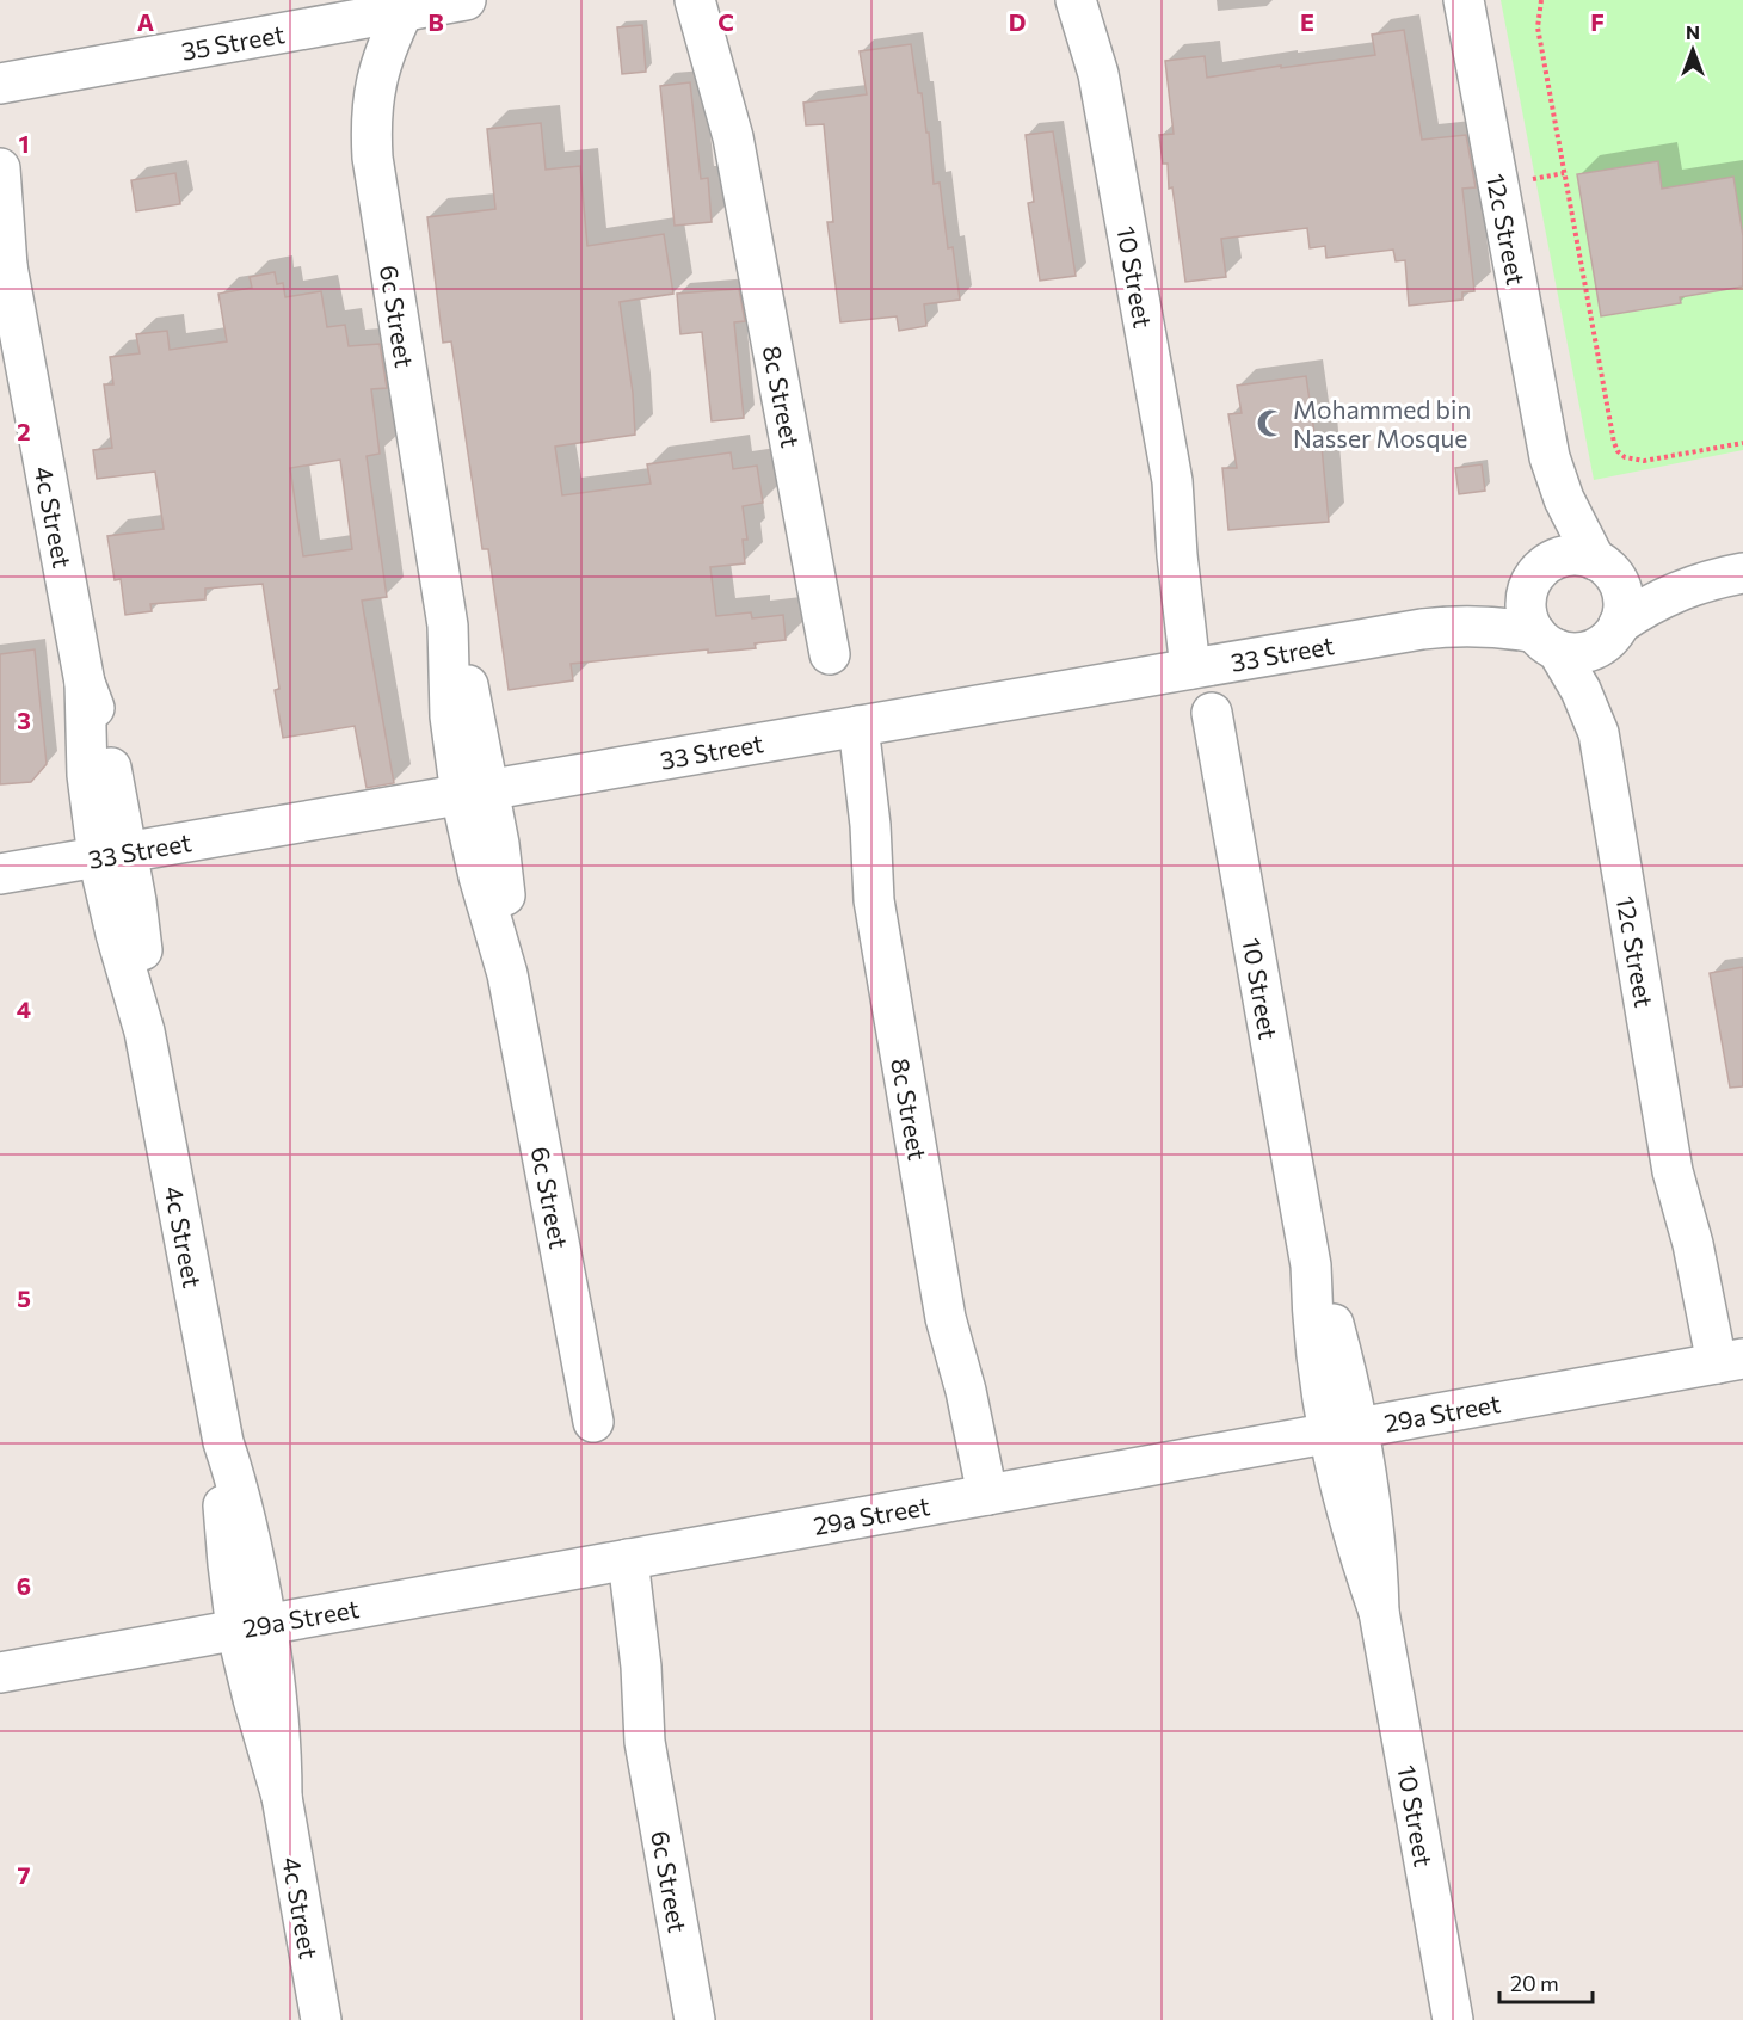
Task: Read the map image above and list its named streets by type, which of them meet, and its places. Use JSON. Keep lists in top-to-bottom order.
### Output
{
  "streets": {
    "street": [
      "35 Street",
      "12c Street",
      "10 Street",
      "6c Street",
      "8c Street",
      "4c Street",
      "33 Street",
      "29a Street"
    ]
  },
  "crossings": [
    ["35 Street", "6c Street"],
    ["12c Street", "33 Street"],
    ["12c Street", "29a Street"],
    ["10 Street", "33 Street"],
    ["10 Street", "29a Street"],
    ["6c Street", "33 Street"],
    ["6c Street", "29a Street"],
    ["8c Street", "33 Street"],
    ["8c Street", "29a Street"],
    ["4c Street", "33 Street"],
    ["4c Street", "29a Street"]
  ],
  "places": {
    "mosque": ["Mohammed bin Nasser Mosque"]
  },
  "scale_bar": "20 m",
  "north": "top",
  "grid": {
    "columns": [
      "A",
      "B",
      "C",
      "D",
      "E",
      "F"
    ],
    "rows": [
      "1",
      "2",
      "3",
      "4",
      "5",
      "6",
      "7"
    ]
  }
}
